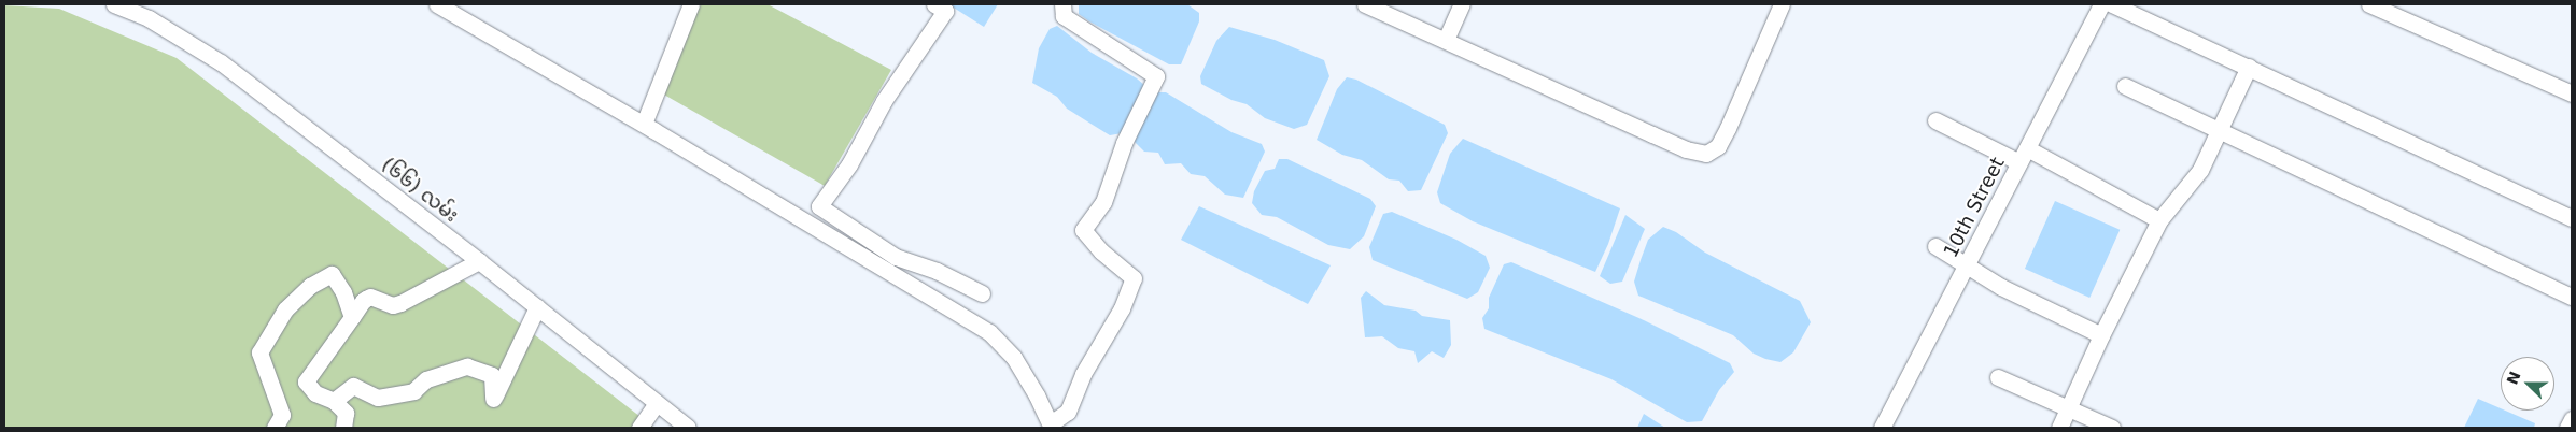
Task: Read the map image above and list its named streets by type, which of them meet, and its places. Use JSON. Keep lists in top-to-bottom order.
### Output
{
  "streets": {
    "street": ["(၆၆) လမ်း", "10th Street"]
  },
  "north": "left"
}
